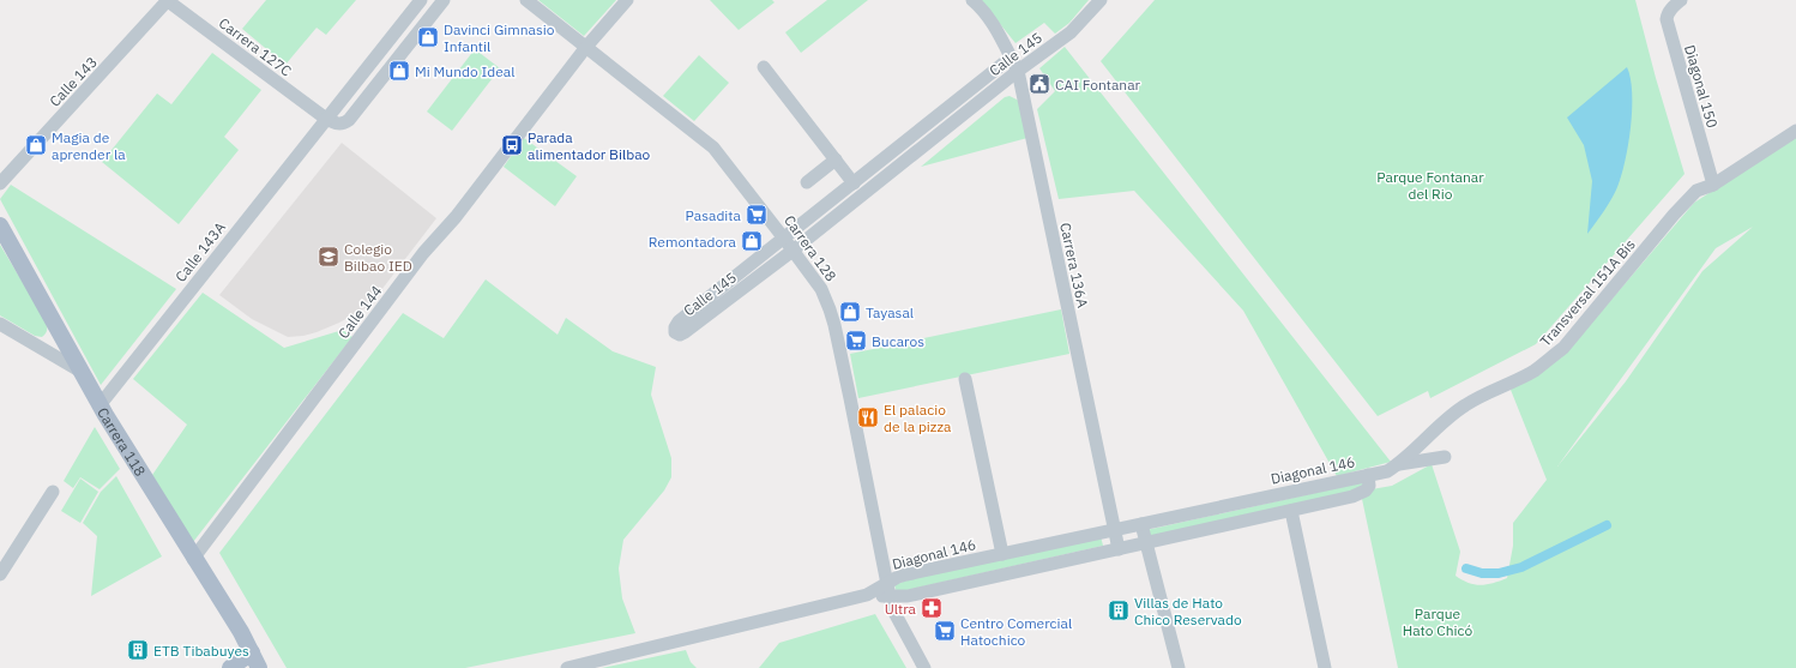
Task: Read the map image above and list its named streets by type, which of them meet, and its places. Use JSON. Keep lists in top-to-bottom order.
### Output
{
  "streets": {
    "main road": ["Carrera 118"],
    "street": [
      "Carrera 127C",
      "Calle 145",
      "Calle 143",
      "Diagonal 150",
      "Carrera 128",
      "Calle 143A",
      "Carrera 136A",
      "Transversal 151A Bis",
      "Calle 144",
      "Diagonal 146"
    ]
  },
  "crossings": [
    ["Carrera 127C", "Calle 143"],
    ["Carrera 127C", "Calle 143A"],
    ["Calle 145", "Carrera 128"],
    ["Calle 145", "Carrera 136A"],
    ["Diagonal 150", "Transversal 151A Bis"],
    ["Carrera 128", "Calle 144"],
    ["Carrera 128", "Diagonal 146"],
    ["Calle 143A", "Carrera 118"],
    ["Carrera 136A", "Diagonal 146"],
    ["Transversal 151A Bis", "Diagonal 146"],
    ["Calle 144", "Carrera 118"]
  ],
  "parks": ["Parque Fontanar del Rio", "Parque Hato Chicó"],
  "places": {
    "shop": [
      "Davinci Gimnasio Infantil",
      "Mi Mundo Ideal",
      "Magia de aprender la",
      "Remontadora",
      "Tayasal"
    ],
    "public building": ["CAI Fontanar"],
    "bus stop": ["Parada alimentador Bilbao"],
    "supermarket": ["Pasadita", "Bucaros", "Centro Comercial Hatochico"],
    "school or university": ["Colegio Bilbao IED"],
    "restaurant": ["El palacio de la pizza"],
    "pharmacy": ["Ultra"],
    "building": ["Villas de Hato Chico Reservado", "ETB Tibabuyes"]
  }
}
